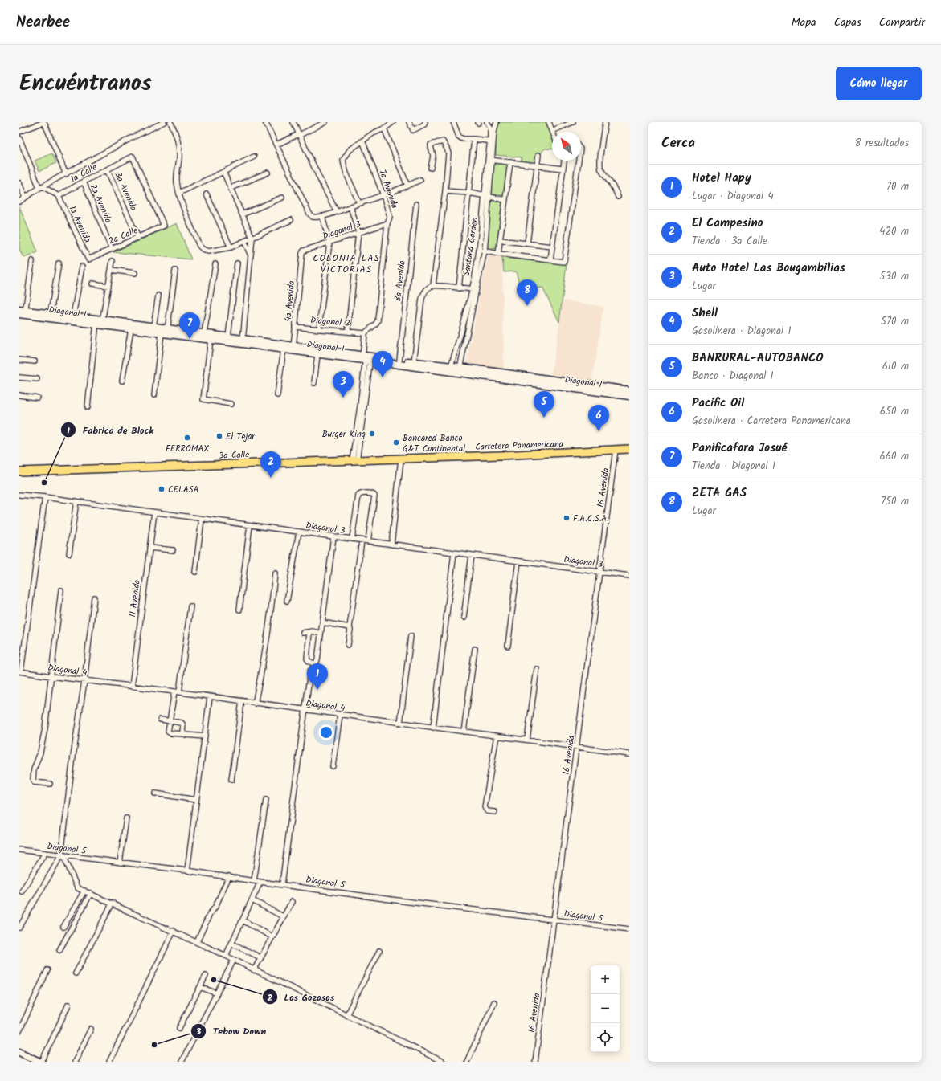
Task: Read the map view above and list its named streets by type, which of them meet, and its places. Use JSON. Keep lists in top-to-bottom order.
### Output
{
  "streets": {
    "main road": ["Diagonal 1", "Carretera Panamericana", "3a Calle"],
    "street": [
      "1a Calle",
      "7a Avenida",
      "3a Avenida",
      "2a Avenida",
      "1a Avenida",
      "Diagonal 3",
      "2a Calle",
      "Santana Garden",
      "8a Avenida",
      "4a Avenida",
      "Diagonal 2",
      "16 Avenida",
      "11 Avenida",
      "Diagonal 4",
      "Diagonal 5"
    ]
  },
  "crossings": [
    ["1a Calle", "3a Avenida"],
    ["1a Calle", "2a Avenida"],
    ["1a Calle", "1a Avenida"],
    ["1a Calle", "2a Calle"],
    ["7a Avenida", "Diagonal 3"],
    ["7a Avenida", "Diagonal 2"],
    ["3a Avenida", "2a Calle"],
    ["2a Avenida", "2a Calle"],
    ["1a Avenida", "2a Calle"],
    ["Diagonal 3", "4a Avenida"],
    ["Diagonal 3", "16 Avenida"],
    ["Diagonal 3", "11 Avenida"],
    ["Santana Garden", "Diagonal 1"],
    ["8a Avenida", "Diagonal 1"],
    ["4a Avenida", "Diagonal 1"],
    ["4a Avenida", "Diagonal 2"],
    ["Carretera Panamericana", "3a Calle"],
    ["Carretera Panamericana", "16 Avenida"],
    ["16 Avenida", "Diagonal 4"],
    ["16 Avenida", "Diagonal 5"],
    ["11 Avenida", "Diagonal 4"]
  ],
  "districts": ["COLONIA LAS VICTORIAS"],
  "places": [
    "Burger King",
    "El Tejar",
    "FERROMAX",
    "Bancared Banco G&T Continental",
    "Fabrica de Block",
    "CELASA",
    "F.A.C.S.A.",
    "Los Gozosos",
    "Tebow Down"
  ],
  "north": "top left",
  "page": {
    "header": "Nearbee",
    "nav": ["Mapa", "Capas", "Compartir"],
    "title": "Encuéntranos",
    "buttons": "Cómo llegar",
    "heading": ["Cerca", "8 resultados"],
    "list": [
      {
        "mark": "1",
        "name": "Hotel Hapy",
        "note": "Lugar · Diagonal 4",
        "value": "70 m"
      },
      {
        "mark": "2",
        "name": "El Campesino",
        "note": "Tienda · 3a Calle",
        "value": "420 m"
      },
      {
        "mark": "3",
        "name": "Auto Hotel Las Bougambilias",
        "note": "Lugar",
        "value": "530 m"
      },
      {
        "mark": "4",
        "name": "Shell",
        "note": "Gasolinera · Diagonal 1",
        "value": "570 m"
      },
      {
        "mark": "5",
        "name": "BANRURAL-AUTOBANCO",
        "note": "Banco · Diagonal 1",
        "value": "610 m"
      },
      {
        "mark": "6",
        "name": "Pacific Oil",
        "note": "Gasolinera · Carretera Panamericana",
        "value": "650 m"
      },
      {
        "mark": "7",
        "name": "Panificafora Josué",
        "note": "Tienda · Diagonal 1",
        "value": "660 m"
      },
      {
        "mark": "8",
        "name": "ZETA GAS",
        "note": "Lugar",
        "value": "750 m"
      }
    ],
    "pins": [
      "8",
      "7",
      "4",
      "3",
      "5",
      "6",
      "2",
      "1"
    ],
    "map_buttons": ["+", "−"]
  }
}
